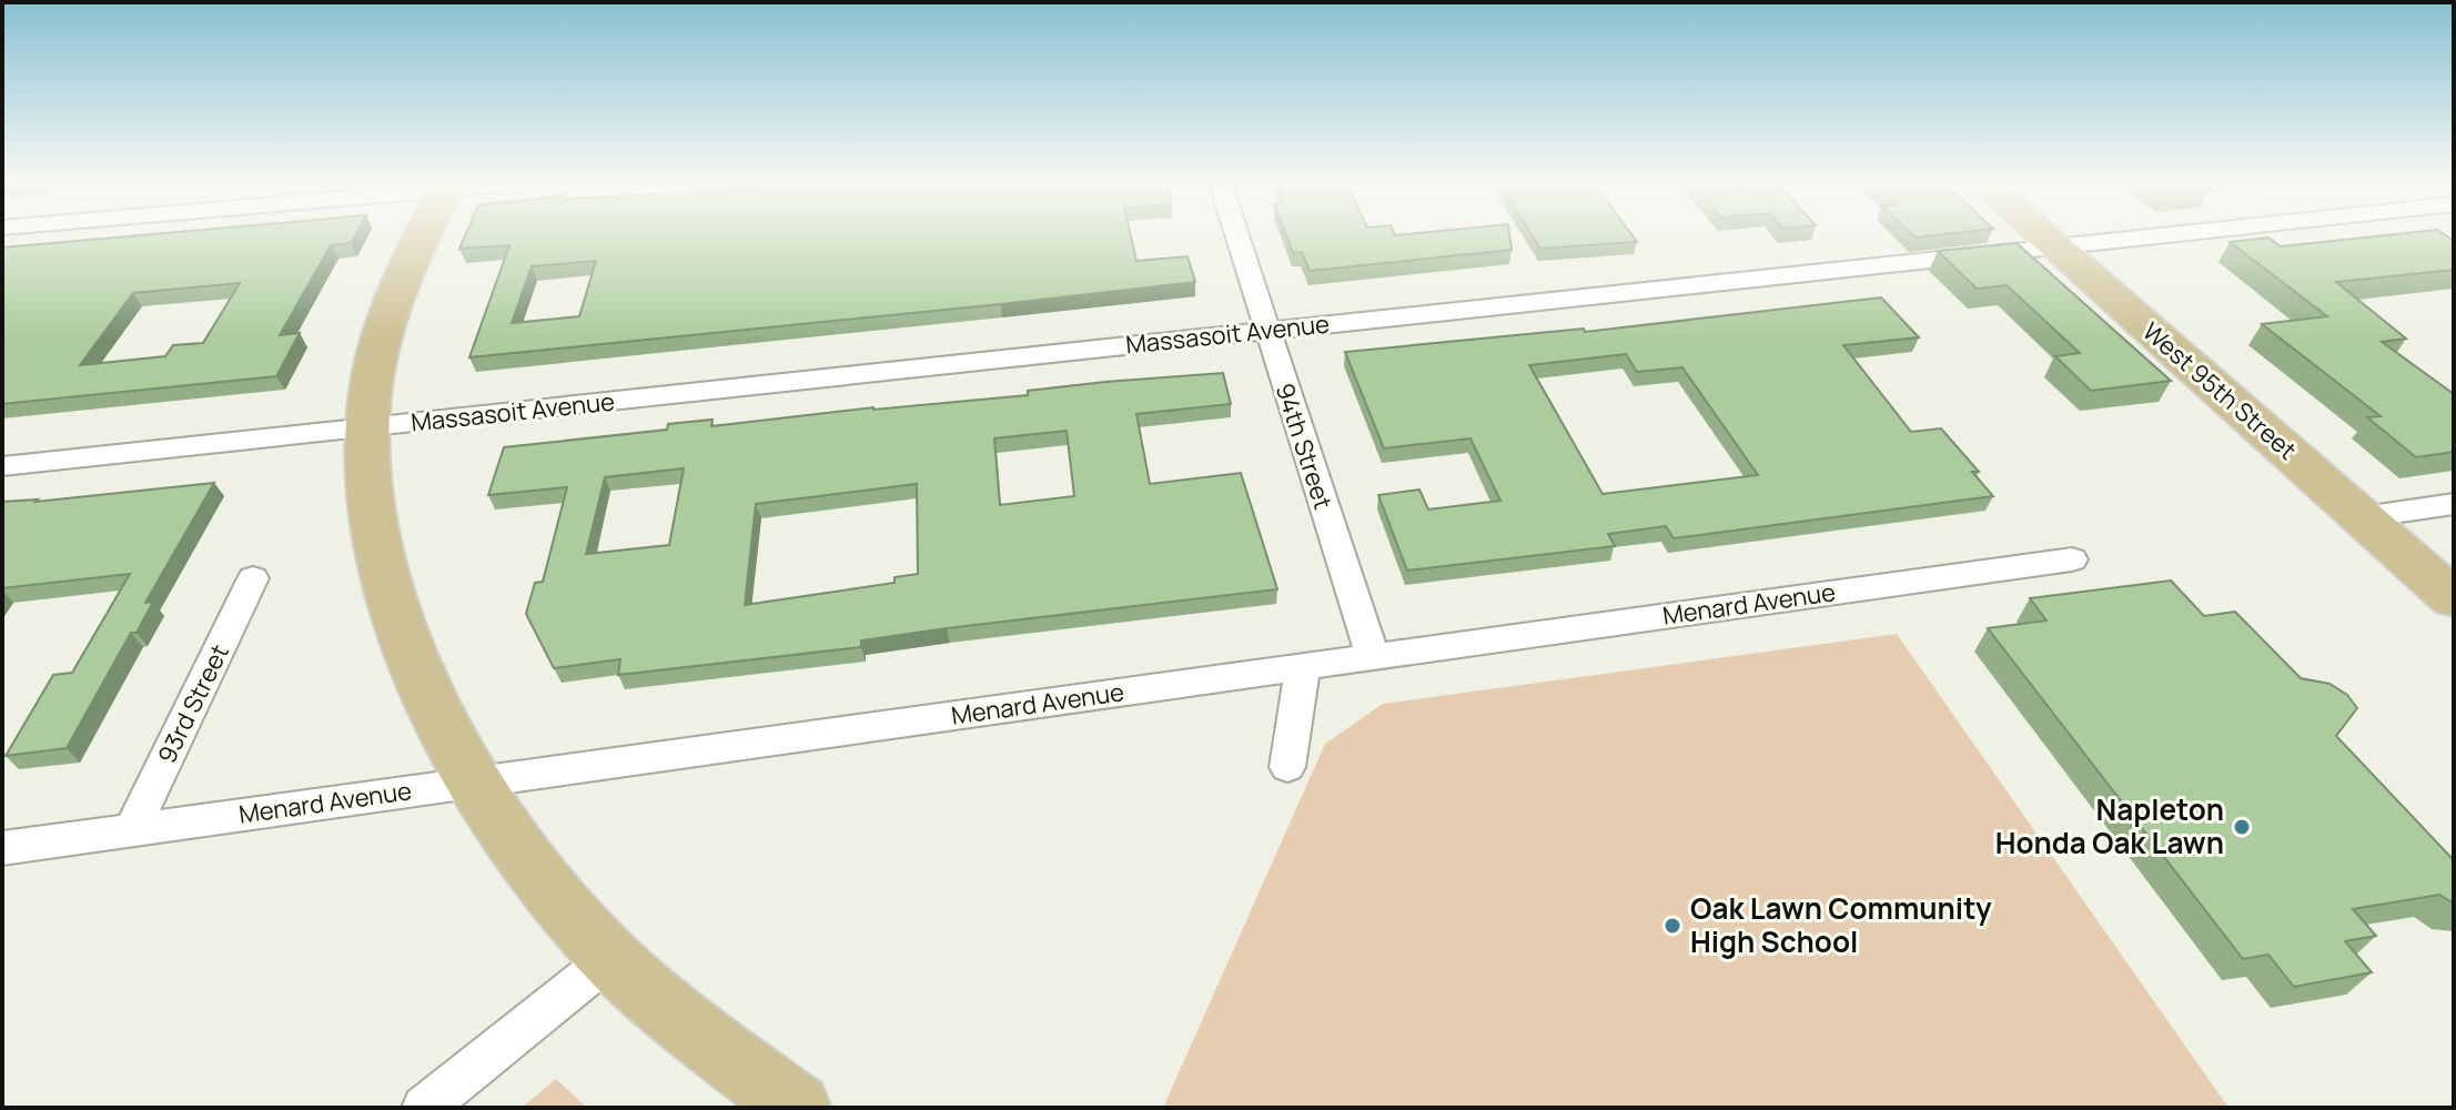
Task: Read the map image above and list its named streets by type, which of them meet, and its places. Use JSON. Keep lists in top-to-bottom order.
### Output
{
  "streets": {
    "main road": ["West 95th Street"],
    "street": [
      "Massasoit Avenue",
      "94th Street",
      "Menard Avenue",
      "93rd Street"
    ]
  },
  "crossings": [
    ["Massasoit Avenue", "West 95th Street"],
    ["Massasoit Avenue", "94th Street"],
    ["94th Street", "Menard Avenue"],
    ["Menard Avenue", "93rd Street"]
  ],
  "places": ["Napleton Honda Oak Lawn", "Oak Lawn Community High School"]
}
